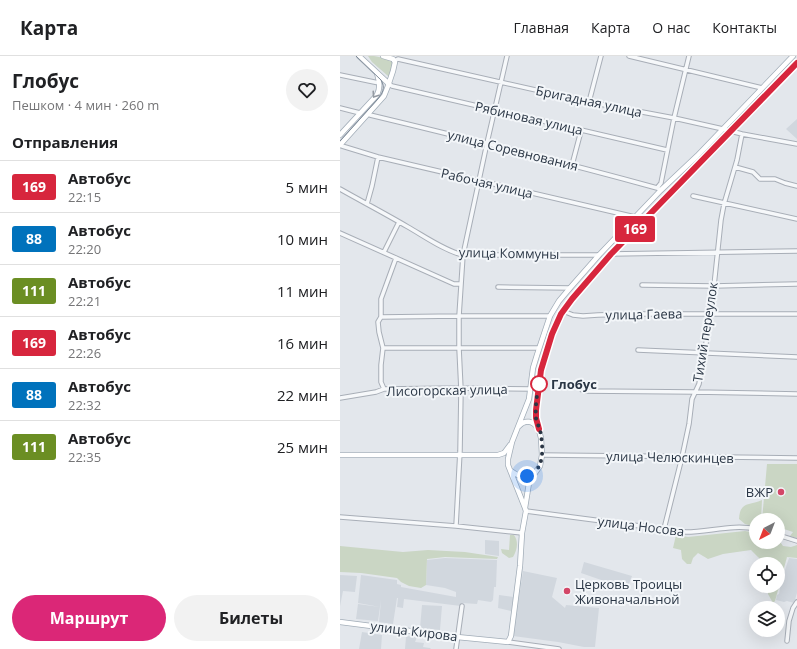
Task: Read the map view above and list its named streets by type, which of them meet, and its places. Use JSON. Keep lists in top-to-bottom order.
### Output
{
  "streets": {
    "main road": ["Бригадная улица", "улица Кирова"],
    "street": [
      "Рябиновая улица",
      "улица Соревнования",
      "Рабочая улица",
      "улица Коммуны",
      "улица Гаева",
      "Тихий переулок",
      "Лисогорская улица",
      "улица Челюскинцев",
      "улица Носова"
    ]
  },
  "crossings": [
    ["Бригадная улица", "Тихий переулок"],
    ["улица Гаева", "Тихий переулок"],
    ["Тихий переулок", "улица Челюскинцев"],
    ["Тихий переулок", "улица Носова"]
  ],
  "places": ["Глобус", "ВЖР", "Церковь Троицы Живоначальной"],
  "lines": ["bus line 169"],
  "north": "bottom left",
  "page": {
    "header": "Карта",
    "nav": [
      "Главная",
      "Карта",
      "О нас",
      "Контакты"
    ],
    "heading": [
      ["Глобус", "Пешком · 4 мин · 260 m"],
      "Отправления"
    ],
    "on_map": "169",
    "list": [
      {
        "mark": "169",
        "name": "Автобус",
        "note": "22:15",
        "value": "5 мин"
      },
      {
        "mark": "88",
        "name": "Автобус",
        "note": "22:20",
        "value": "10 мин"
      },
      {
        "mark": "111",
        "name": "Автобус",
        "note": "22:21",
        "value": "11 мин"
      },
      {
        "mark": "169",
        "name": "Автобус",
        "note": "22:26",
        "value": "16 мин"
      },
      {
        "mark": "88",
        "name": "Автобус",
        "note": "22:32",
        "value": "22 мин"
      },
      {
        "mark": "111",
        "name": "Автобус",
        "note": "22:35",
        "value": "25 мин"
      }
    ],
    "buttons": ["Маршрут", "Билеты"]
  }
}
